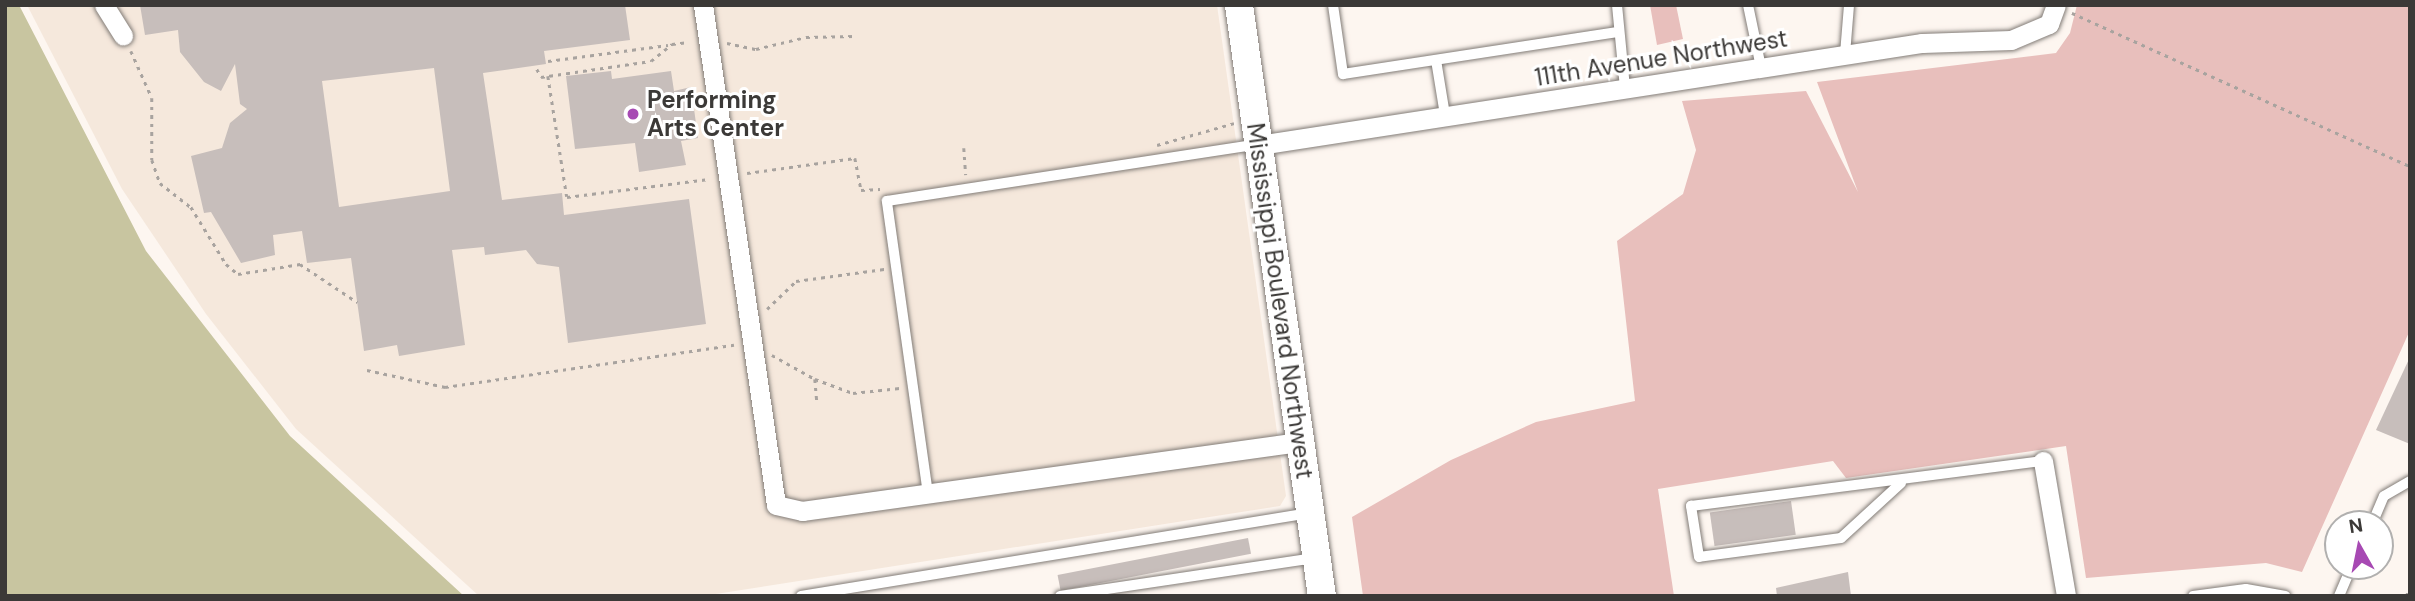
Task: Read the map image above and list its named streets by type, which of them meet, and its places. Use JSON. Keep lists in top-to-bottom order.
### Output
{
  "streets": {
    "street": ["111th Avenue Northwest", "Mississippi Boulevard Northwest"]
  },
  "crossings": [
    ["111th Avenue Northwest", "Mississippi Boulevard Northwest"]
  ],
  "places": ["Performing Arts Center"],
  "north": "top"
}
